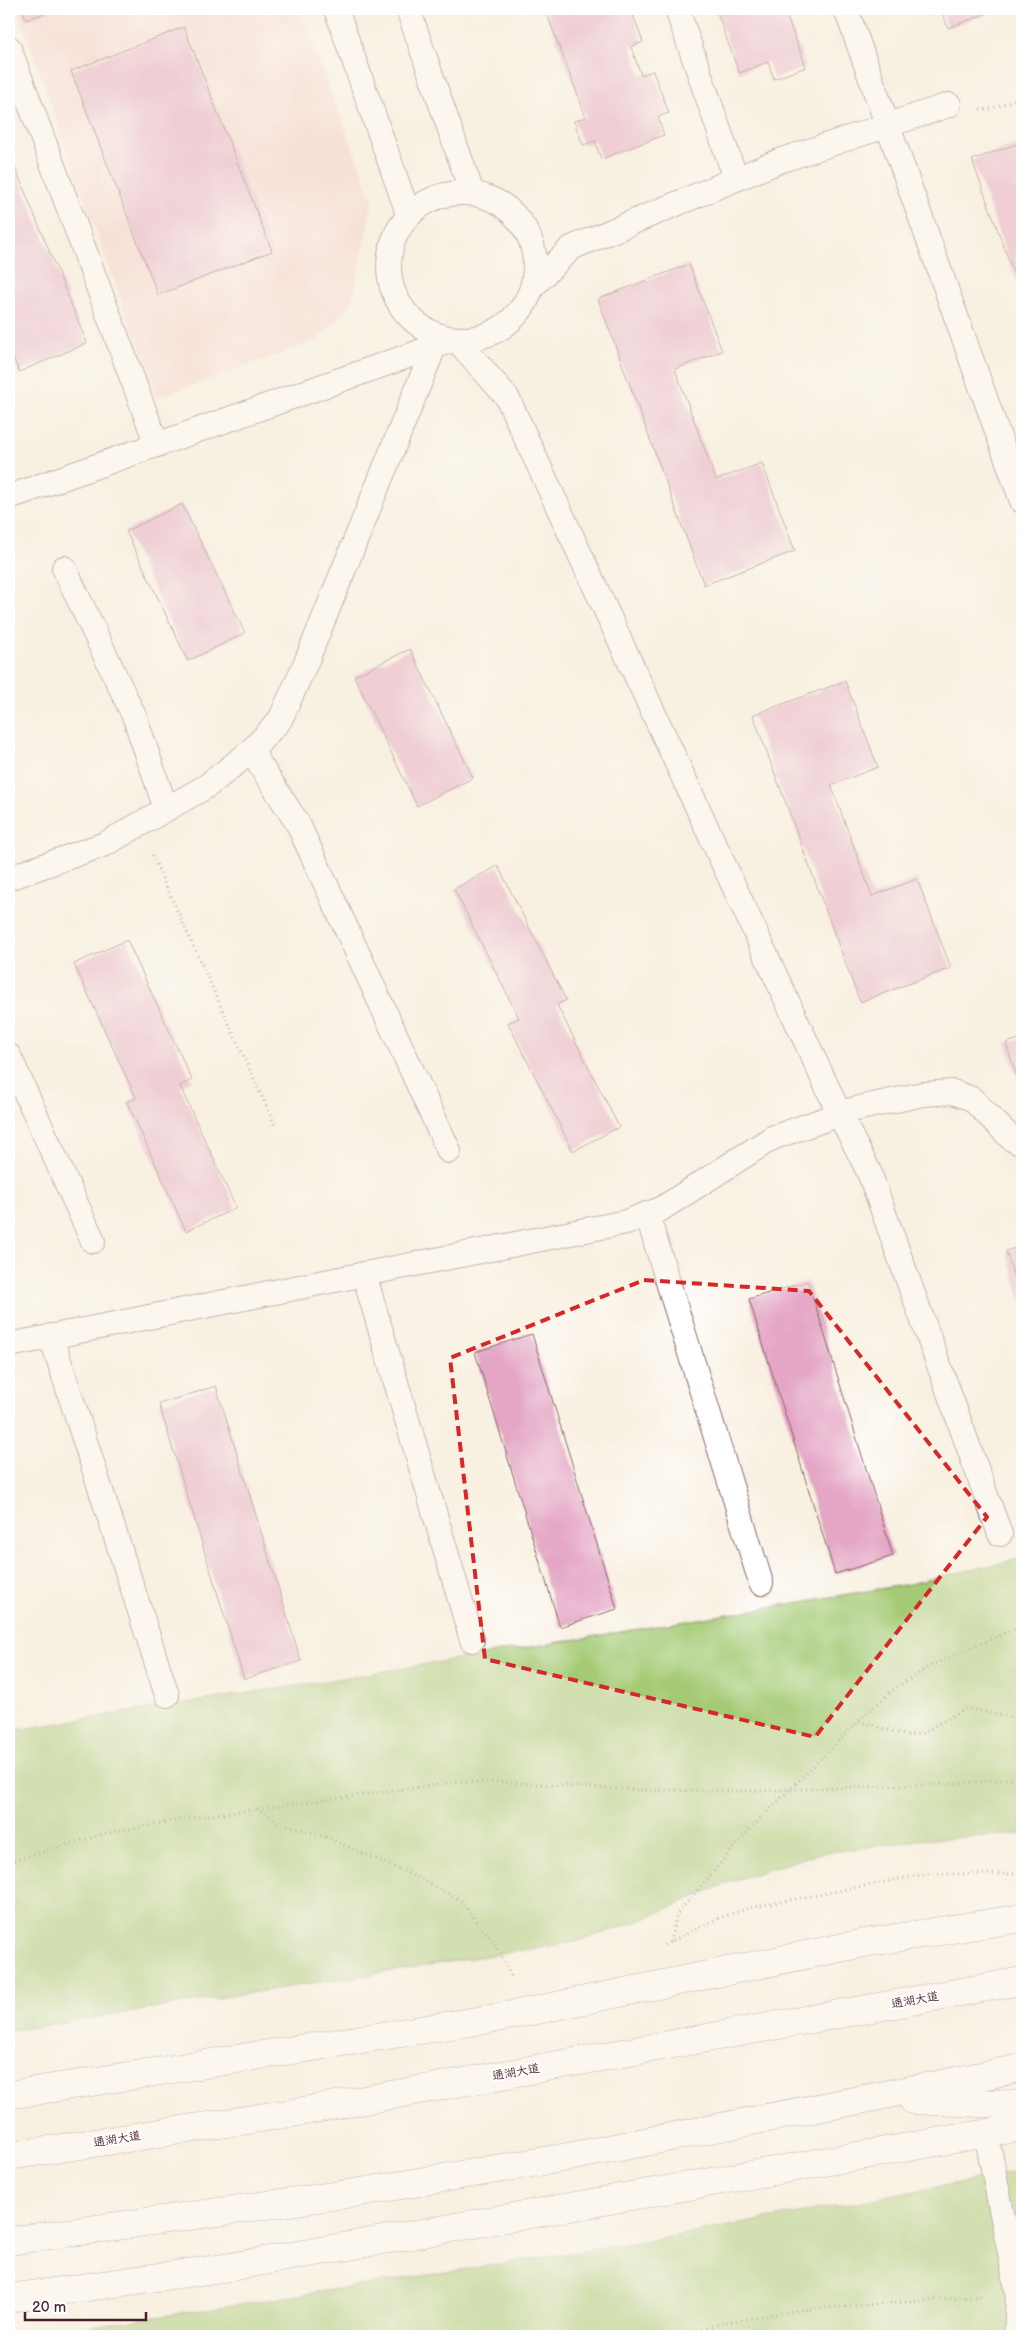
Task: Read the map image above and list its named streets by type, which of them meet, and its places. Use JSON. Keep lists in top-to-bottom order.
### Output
{
  "streets": {
    "main road": ["通湖大道"]
  },
  "scale_bar": "20 m"
}
